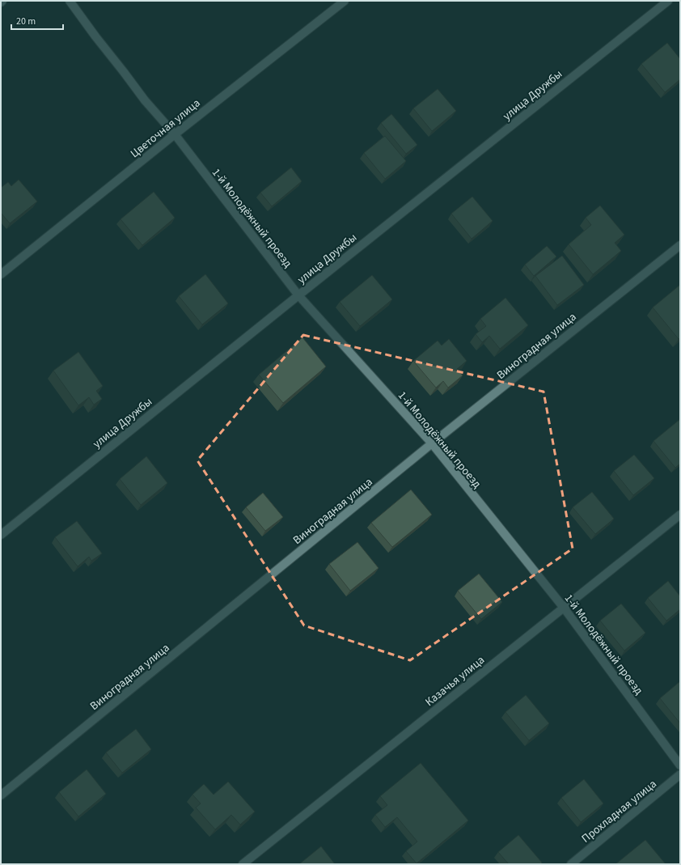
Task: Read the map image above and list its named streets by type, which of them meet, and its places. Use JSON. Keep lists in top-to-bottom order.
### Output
{
  "streets": {
    "street": [
      "улица Дружбы",
      "Цветочная улица",
      "1-й Молодёжный проезд",
      "Виноградная улица",
      "Казачья улица",
      "Прохладная улица"
    ]
  },
  "crossings": [
    ["улица Дружбы", "1-й Молодёжный проезд"],
    ["Цветочная улица", "1-й Молодёжный проезд"],
    ["1-й Молодёжный проезд", "Виноградная улица"],
    ["1-й Молодёжный проезд", "Казачья улица"]
  ],
  "scale_bar": "20 m"
}
